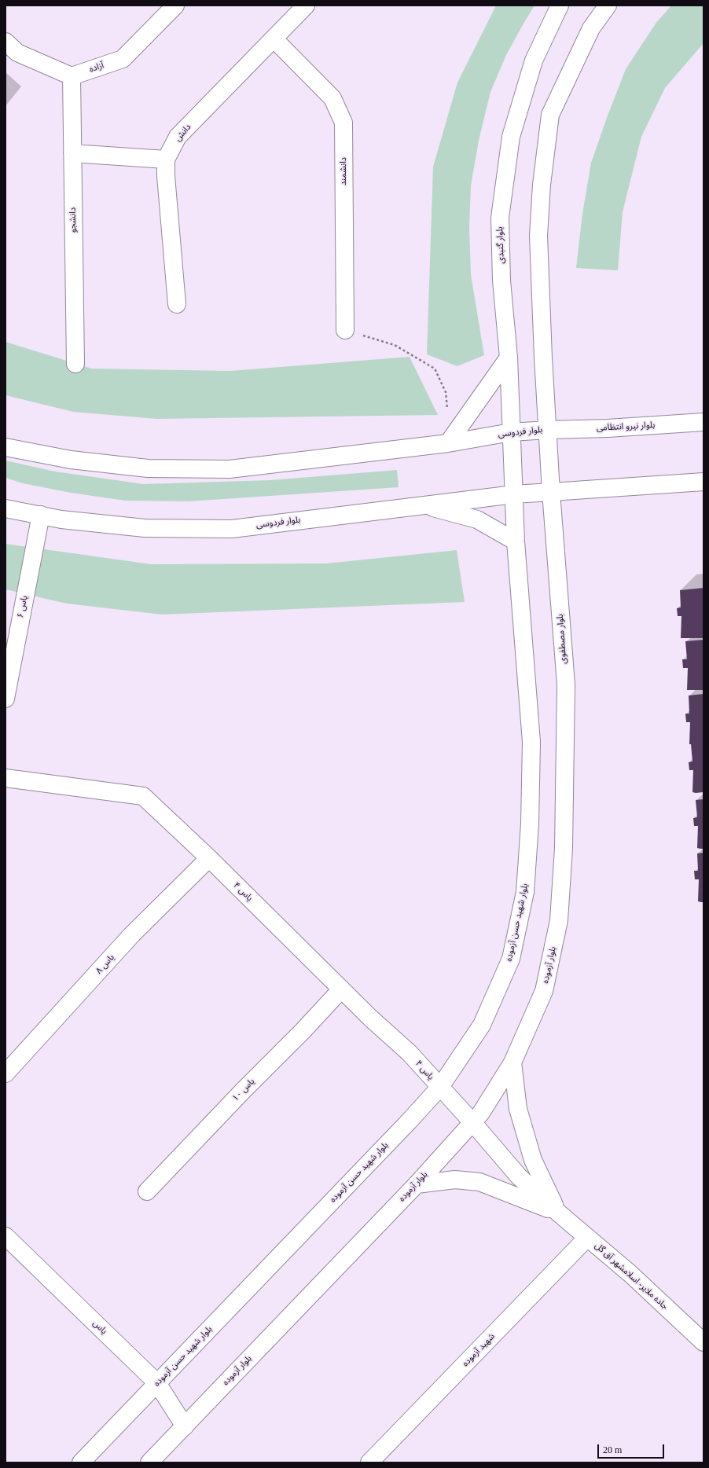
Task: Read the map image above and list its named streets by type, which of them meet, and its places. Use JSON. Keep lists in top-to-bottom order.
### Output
{
  "streets": {
    "main road": [
      "آزاده",
      "دانش",
      "دانشمند",
      "دانشجو",
      "بلوار گنبدی",
      "بلوار نیرو انتظامی",
      "بلوار فردوسی",
      "یاس ۶",
      "بلوار مصطفوی",
      "یاس ۴",
      "بلوار شهید حسن آزموده",
      "یاس ۸",
      "بلوار آزموده",
      "یاس ۱۰",
      "جاده ملایر- اسلامشهر آق گل",
      "یاس",
      "شهید آزموده"
    ]
  },
  "crossings": [
    ["آزاده", "دانشجو"],
    ["دانش", "دانشمند"],
    ["بلوار گنبدی", "بلوار فردوسی"],
    ["بلوار نیرو انتظامی", "بلوار فردوسی"],
    ["بلوار نیرو انتظامی", "بلوار مصطفوی"],
    ["بلوار فردوسی", "یاس ۶"],
    ["بلوار فردوسی", "بلوار مصطفوی"],
    ["بلوار مصطفوی", "بلوار آزموده"],
    ["یاس ۴", "بلوار شهید حسن آزموده"],
    ["یاس ۴", "یاس ۸"],
    ["یاس ۴", "بلوار آزموده"],
    ["یاس ۴", "یاس ۱۰"],
    ["یاس ۴", "جاده ملایر- اسلامشهر آق گل"],
    ["بلوار شهید حسن آزموده", "یاس"],
    ["بلوار آزموده", "جاده ملایر- اسلامشهر آق گل"],
    ["بلوار آزموده", "یاس"],
    ["جاده ملایر- اسلامشهر آق گل", "شهید آزموده"]
  ],
  "scale_bar": "20 m"
}
